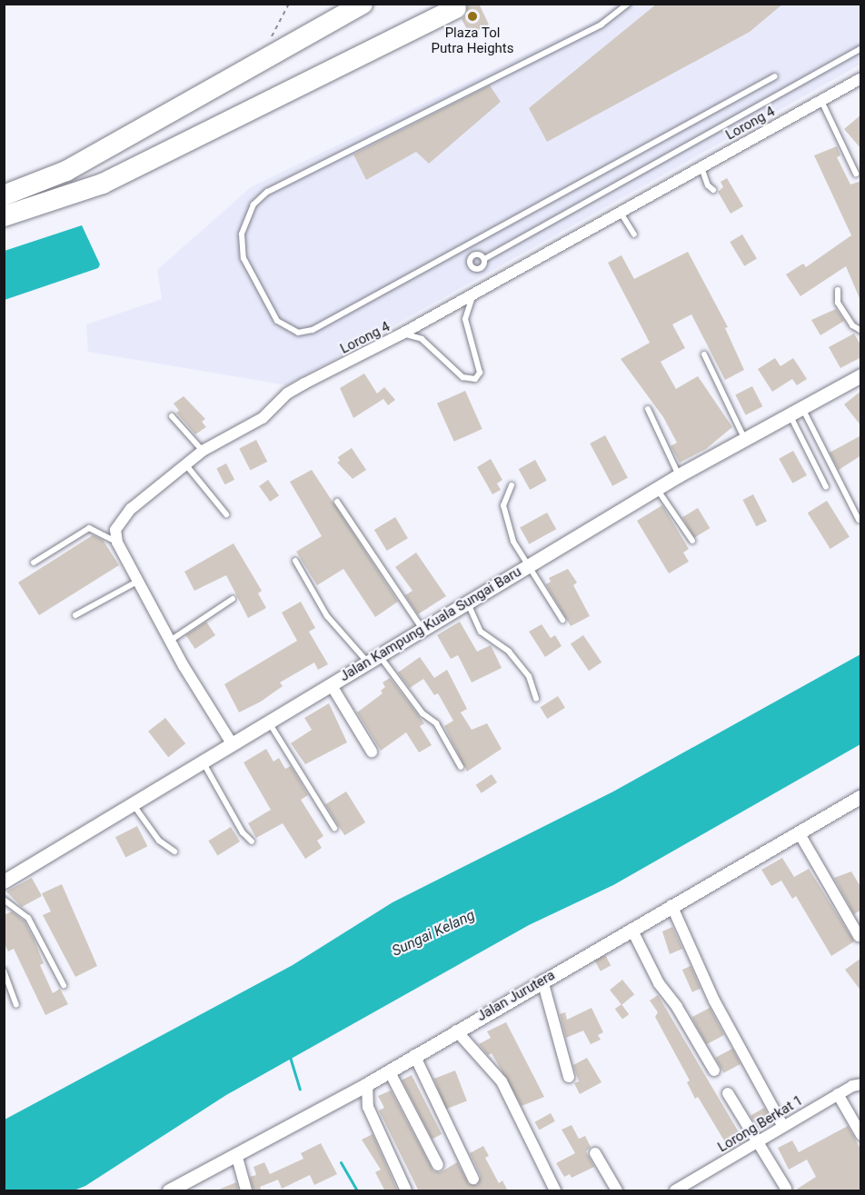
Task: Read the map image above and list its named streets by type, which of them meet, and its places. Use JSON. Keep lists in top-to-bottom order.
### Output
{
  "streets": {
    "street": [
      "Lorong 4",
      "Jalan Kampung Kuala Sungai Baru",
      "Jalan Jurutera",
      "Lorong Berkat 1"
    ]
  },
  "water": ["Sungai Kelang"],
  "places": ["Plaza Tol Putra Heights"]
}
